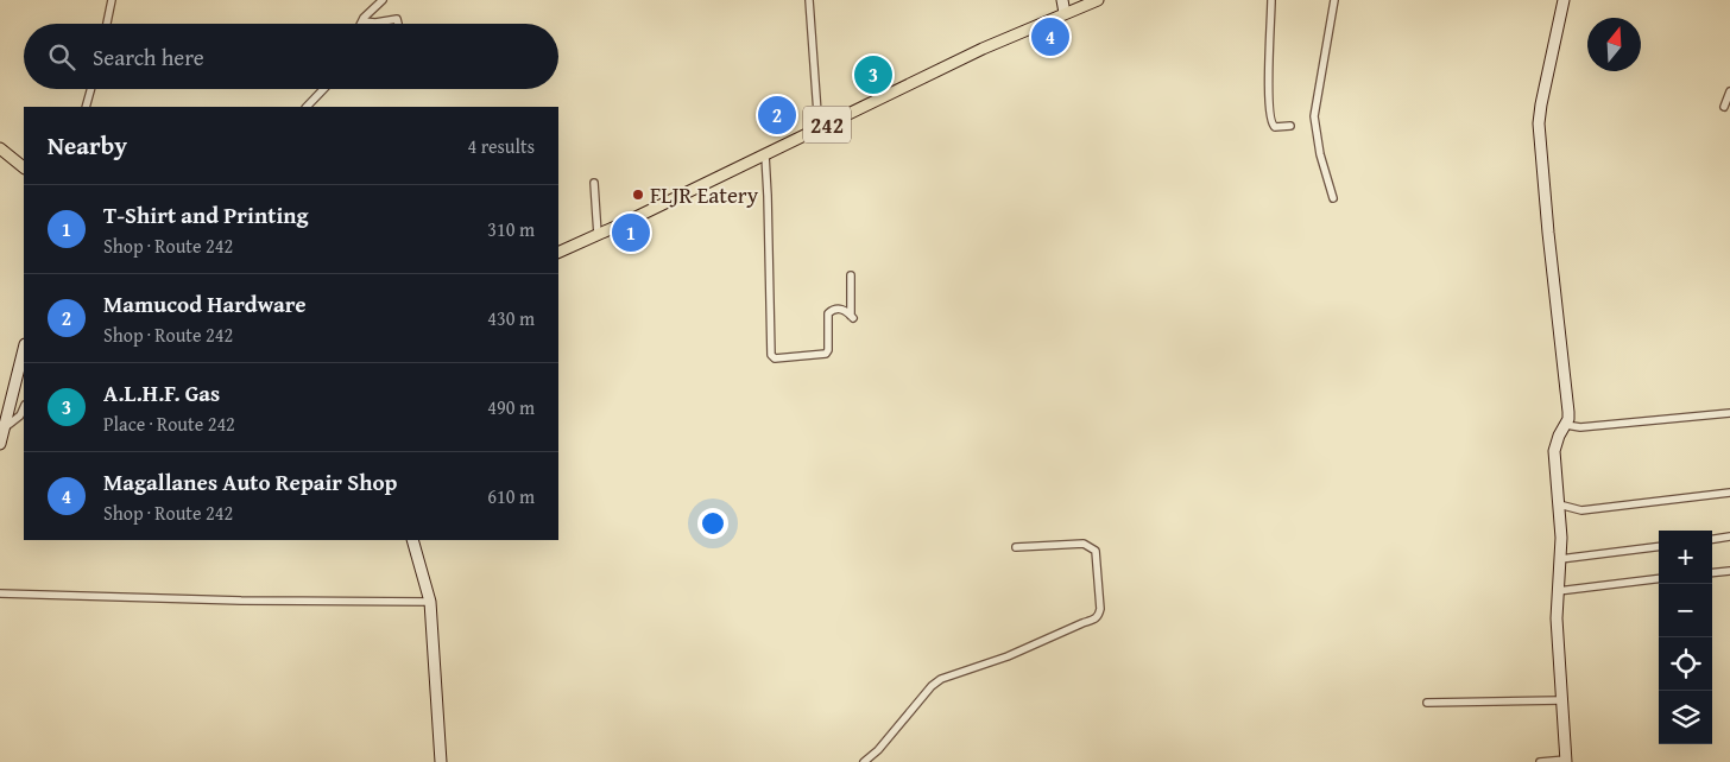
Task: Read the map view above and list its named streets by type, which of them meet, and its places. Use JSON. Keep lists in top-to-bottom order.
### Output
{
  "streets": {
    "main road": ["242"]
  },
  "places": ["FLJR Eatery"],
  "north": "top",
  "page": {
    "pins": [
      "4",
      "3",
      "2",
      "1"
    ],
    "search": "Search here",
    "heading": ["Nearby", "4 results"],
    "list": [
      {
        "mark": "1",
        "name": "T-Shirt and Printing",
        "note": "Shop · Route 242",
        "value": "310 m"
      },
      {
        "mark": "2",
        "name": "Mamucod Hardware",
        "note": "Shop · Route 242",
        "value": "430 m"
      },
      {
        "mark": "3",
        "name": "A.L.H.F. Gas",
        "note": "Place · Route 242",
        "value": "490 m"
      },
      {
        "mark": "4",
        "name": "Magallanes Auto Repair Shop",
        "note": "Shop · Route 242",
        "value": "610 m"
      }
    ],
    "map_buttons": ["+", "−"]
  }
}
